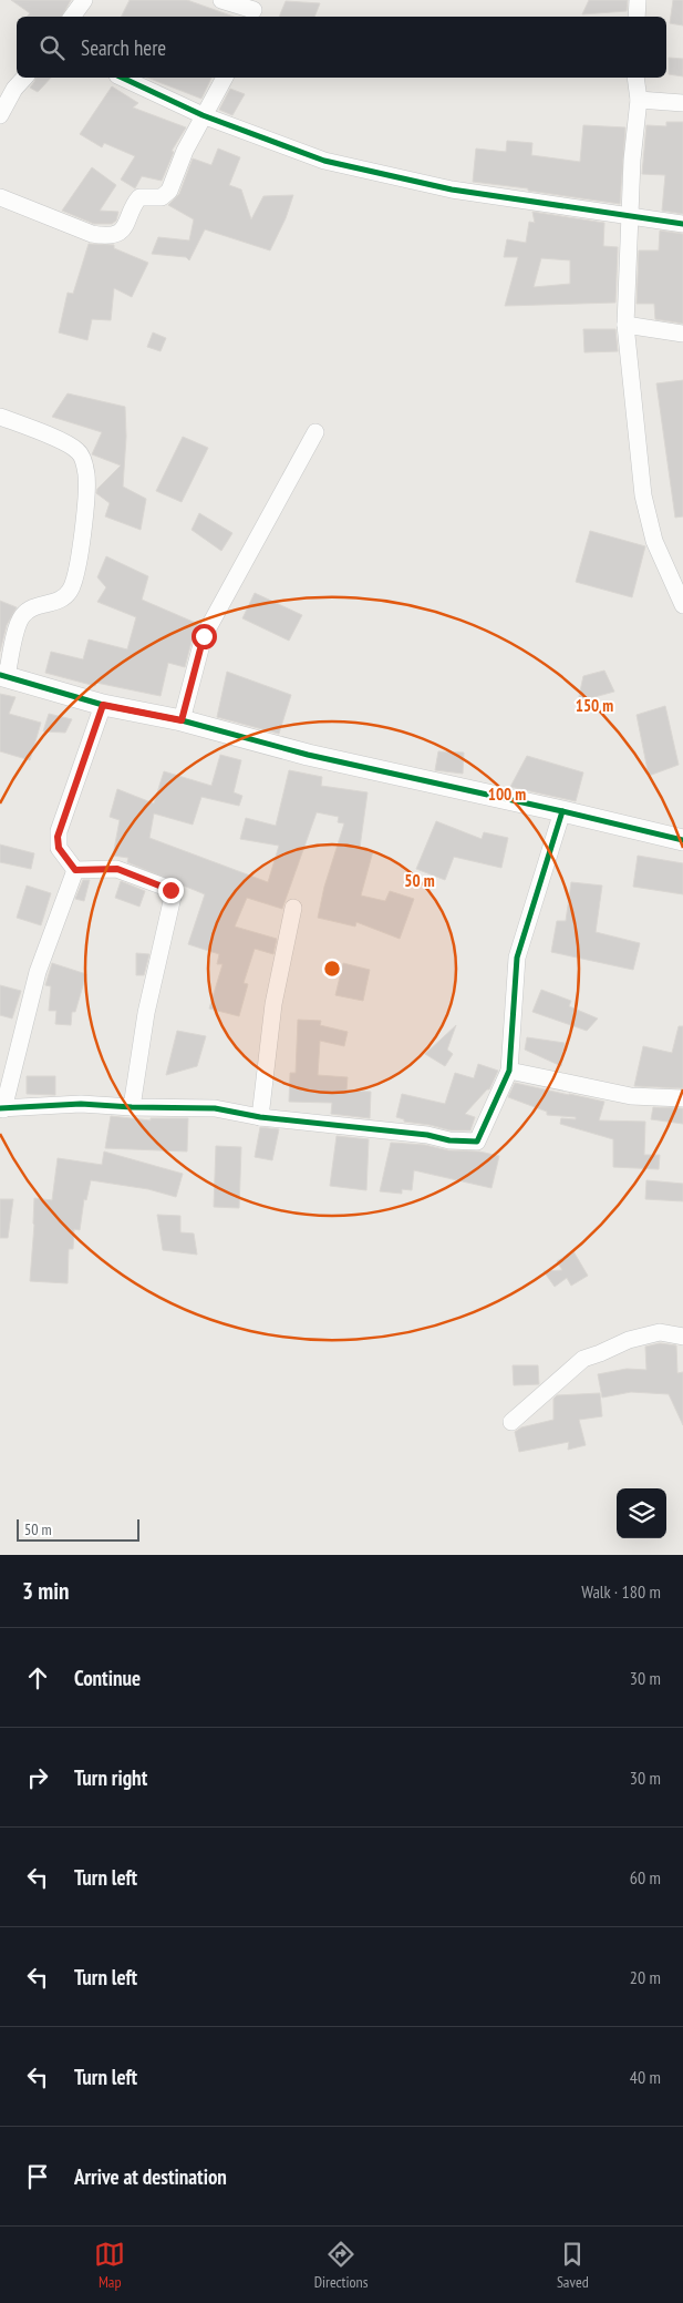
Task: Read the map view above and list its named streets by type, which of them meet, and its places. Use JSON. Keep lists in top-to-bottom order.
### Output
{
  "scale_bar": "50 m",
  "page": {
    "search": "Search here",
    "scale": "50 m",
    "heading": ["3 min", "Walk · 180 m"],
    "list": [
      ["Continue", "30 m"],
      ["Turn right", "30 m"],
      ["Turn left", "60 m"],
      ["Turn left", "20 m"],
      ["Turn left", "40 m"],
      "Arrive at destination"
    ],
    "nav": ["Map", "Directions", "Saved"]
  },
  "rings": ["150 m", "100 m", "50 m"]
}
